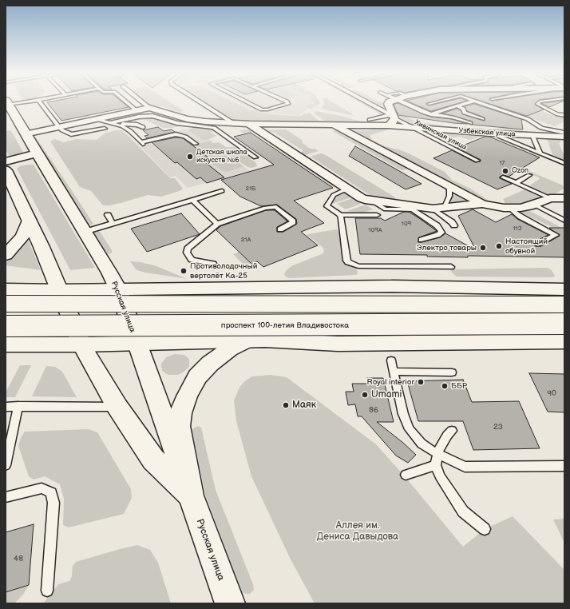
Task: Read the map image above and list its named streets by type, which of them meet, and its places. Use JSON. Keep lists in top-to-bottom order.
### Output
{
  "streets": {
    "main road": ["Русская улица", "проспект 100-летия Владивостока"],
    "street": ["Узбекская улица"],
    "lane": ["Хивинская улица"]
  },
  "crossings": [
    ["Узбекская улица", "Хивинская улица"]
  ],
  "parks": ["Аллея им. Дениса Давыдова"],
  "places": [
    "Детская школа искусств №6",
    "Ozon",
    "Настоящий обувной",
    "Электро товары",
    "Противолодочный вертолёт Ка-25",
    "Royal interior",
    "ББР",
    "Umami",
    "Маяк"
  ],
  "house_numbers": [
    "17",
    "21Б",
    "109",
    "113",
    "109А",
    "21А",
    "90",
    "86",
    "23",
    "48"
  ]
}
